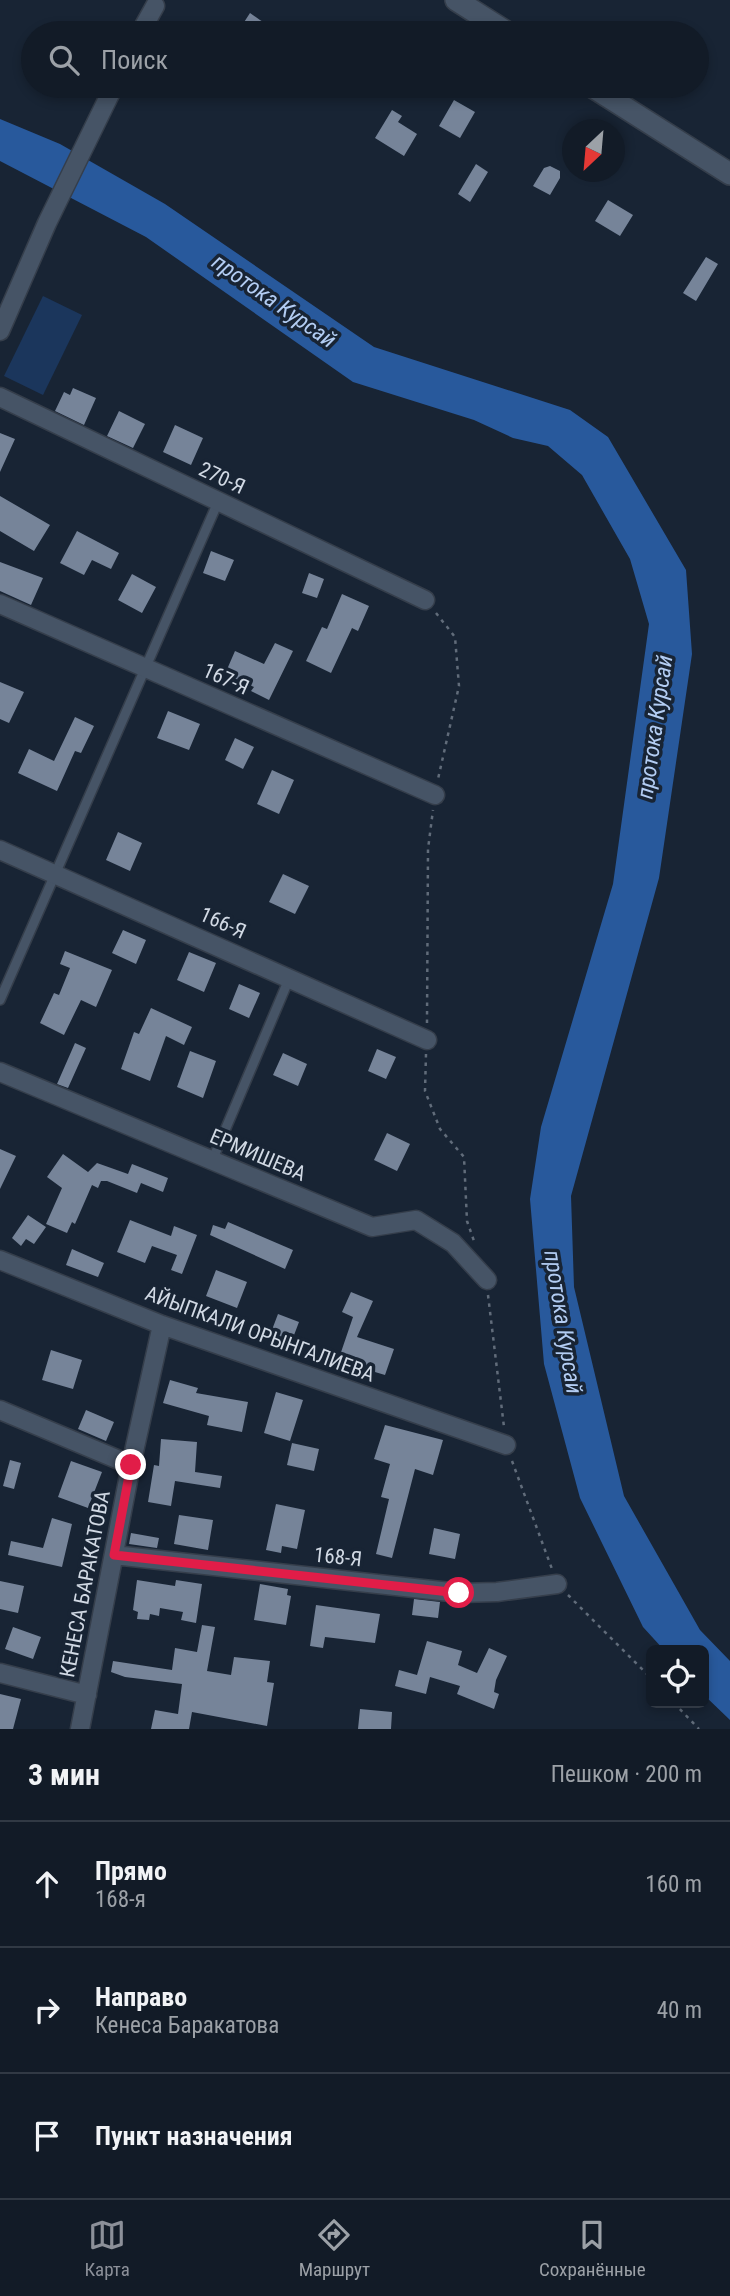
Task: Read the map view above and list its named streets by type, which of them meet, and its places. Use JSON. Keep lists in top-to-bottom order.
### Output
{
  "streets": {
    "street": [
      "270-Я",
      "167-Я",
      "166-Я",
      "ЕРМИШЕВА",
      "АЙЫПКАЛИ ОРЫНГАЛИЕВА",
      "168-Я",
      "КЕНЕСА БАРАКАТОВА"
    ]
  },
  "crossings": [
    ["АЙЫПКАЛИ ОРЫНГАЛИЕВА", "КЕНЕСА БАРАКАТОВА"],
    ["168-Я", "КЕНЕСА БАРАКАТОВА"]
  ],
  "water": ["протока Курсай"],
  "north": "bottom left",
  "page": {
    "search": "Поиск",
    "heading": ["3 мин", "Пешком · 200 m"],
    "list": [
      ["Прямо", "168-я", "160 m"],
      ["Направо", "Кенеса Баракатова", "40 m"],
      "Пункт назначения"
    ],
    "nav": ["Карта", "Маршрут", "Сохранённые"]
  }
}
